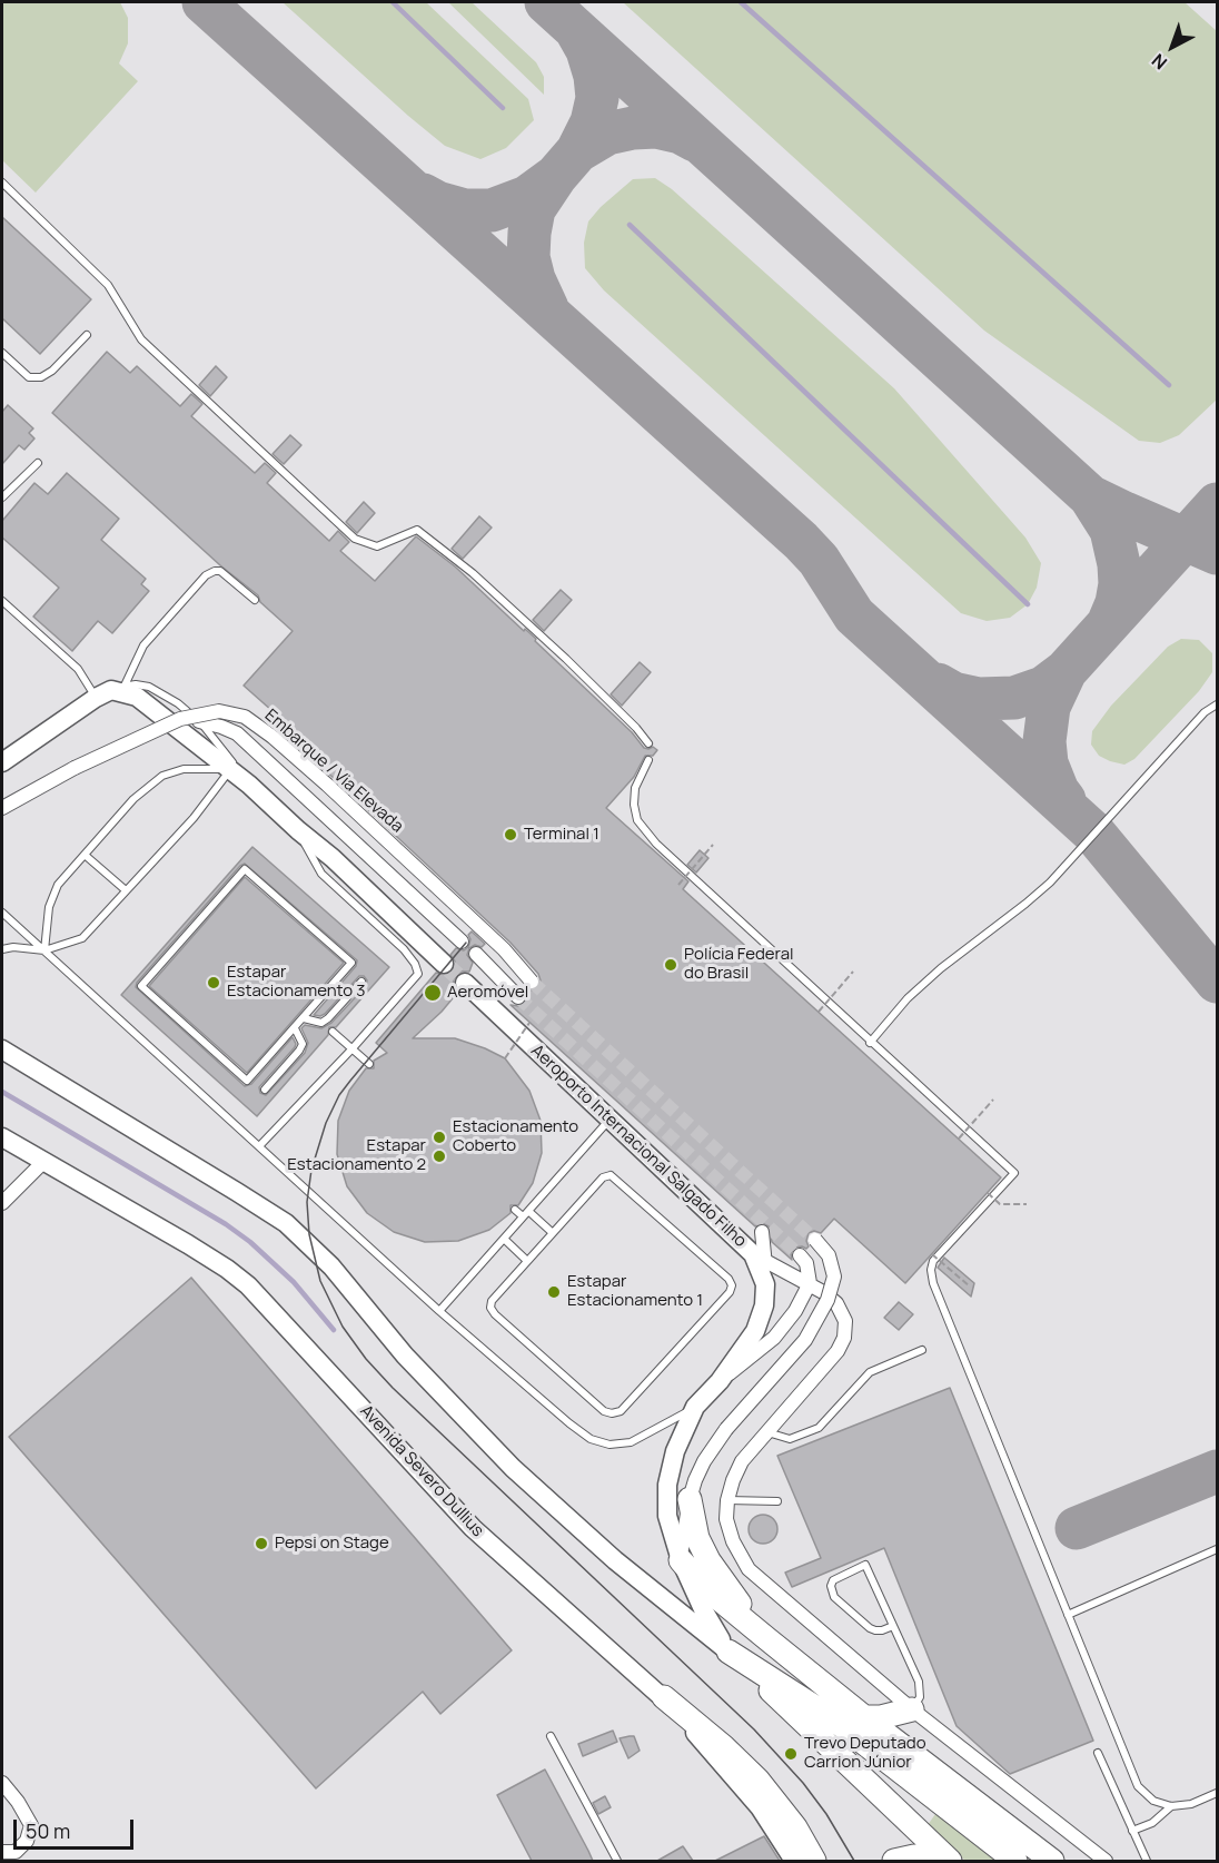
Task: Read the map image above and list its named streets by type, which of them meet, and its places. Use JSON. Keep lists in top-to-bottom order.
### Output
{
  "streets": {
    "main road": ["Aeroporto Internacional Salgado Filho", "Avenida Severo Dullius"],
    "street": ["Embarque / Via Elevada"]
  },
  "places": [
    "Terminal 1",
    "Polícia Federal do Brasil",
    "Estapar Estacionamento 3",
    "Aeromóvel",
    "Estacionamento Coberto",
    "Estapar Estacionamento 2",
    "Estapar Estacionamento 1",
    "Pepsi on Stage",
    "Trevo Deputado Carrion Júnior"
  ],
  "scale_bar": "50 m",
  "north": "bottom left"
}
